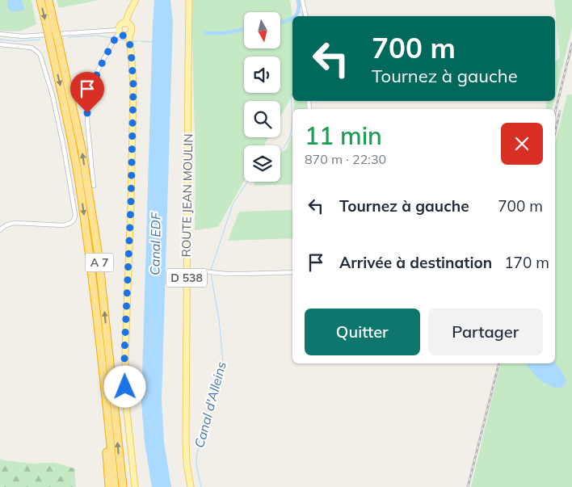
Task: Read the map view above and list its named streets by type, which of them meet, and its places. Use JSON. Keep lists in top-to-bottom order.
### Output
{
  "streets": {
    "highway": ["A 7"],
    "main road": ["ROUTE JEAN MOULIN", "D 538"]
  },
  "crossings": [
    ["ROUTE JEAN MOULIN", "D 538"]
  ],
  "water": ["Canal EDF", "Canal d'Alleins"],
  "north": "bottom",
  "page": {
    "turn": ["700 m", "Tournez à gauche"],
    "heading": ["11 min", "870 m · 22:30"],
    "list": [
      {
        "name": "Tournez à gauche",
        "value": "700 m"
      },
      {
        "name": "Arrivée à destination",
        "value": "170 m"
      }
    ],
    "buttons": ["Quitter", "Partager"]
  }
}
